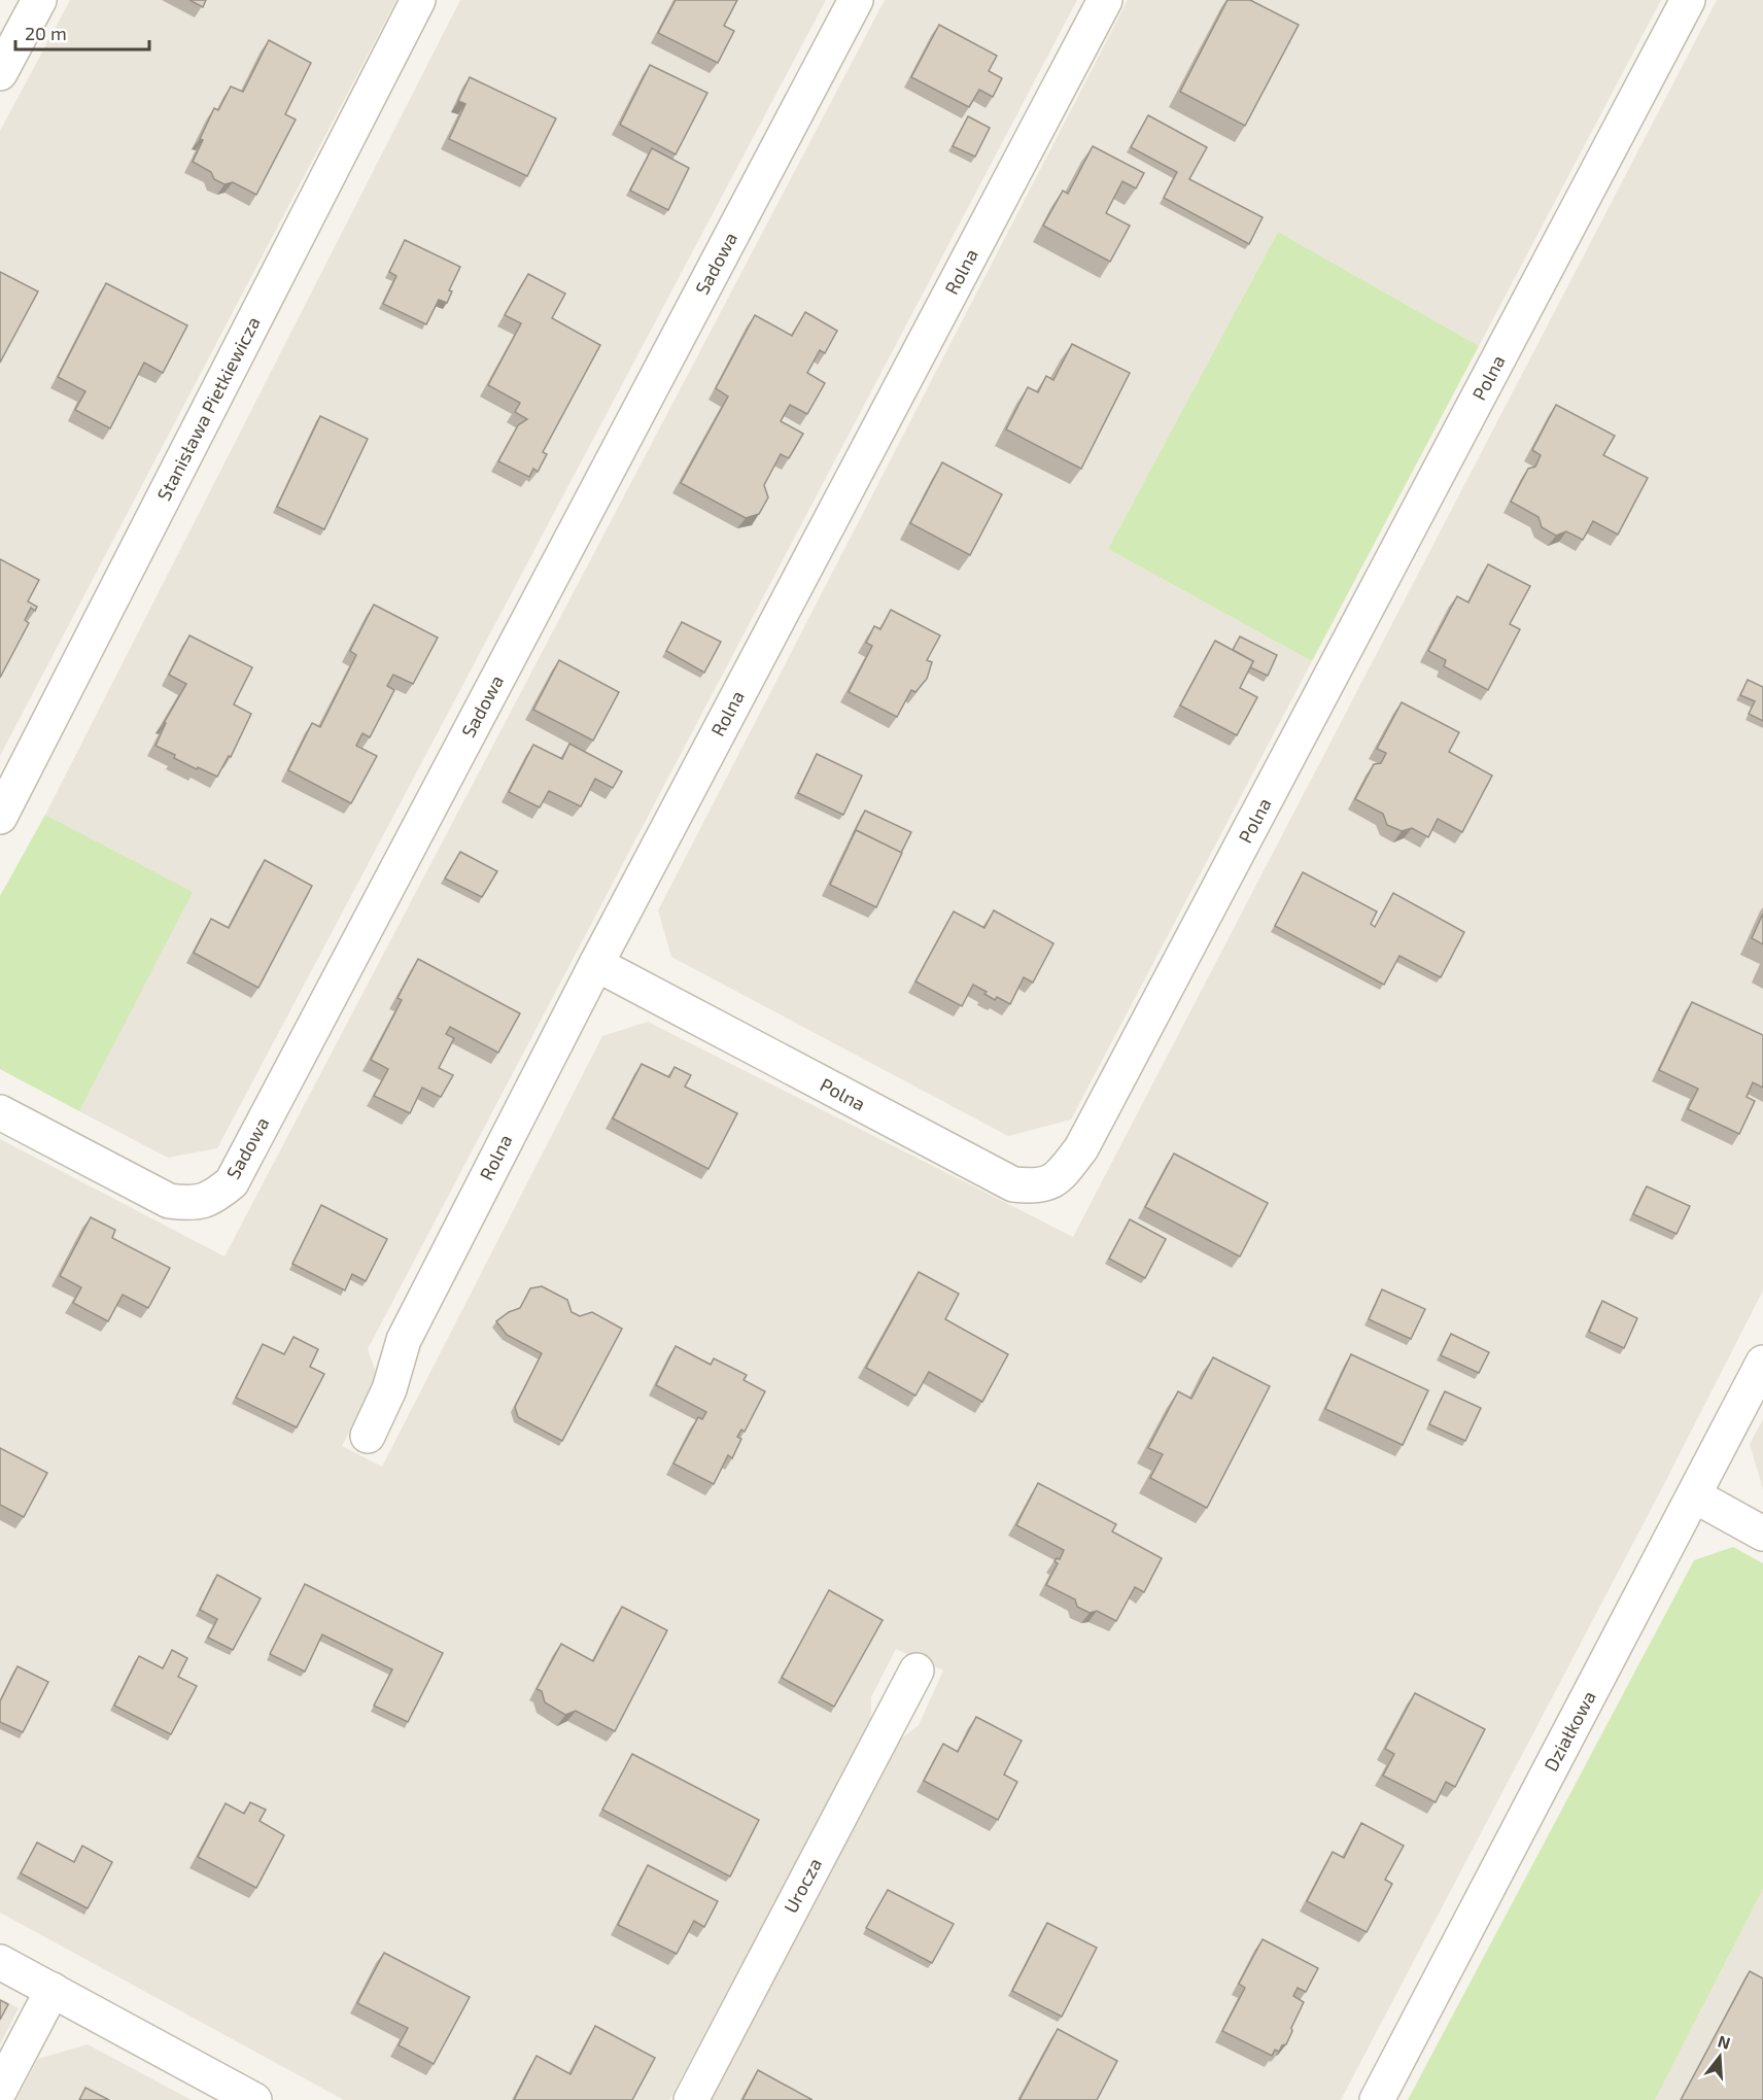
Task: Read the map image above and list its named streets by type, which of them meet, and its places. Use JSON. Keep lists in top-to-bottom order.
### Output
{
  "streets": {
    "street": [
      "Sadowa",
      "Rolna",
      "Polna",
      "Stanisława Pietkiewicza",
      "Działkowa",
      "Urocza"
    ]
  },
  "crossings": [
    ["Rolna", "Polna"]
  ],
  "scale_bar": "20 m",
  "north": "top"
}
